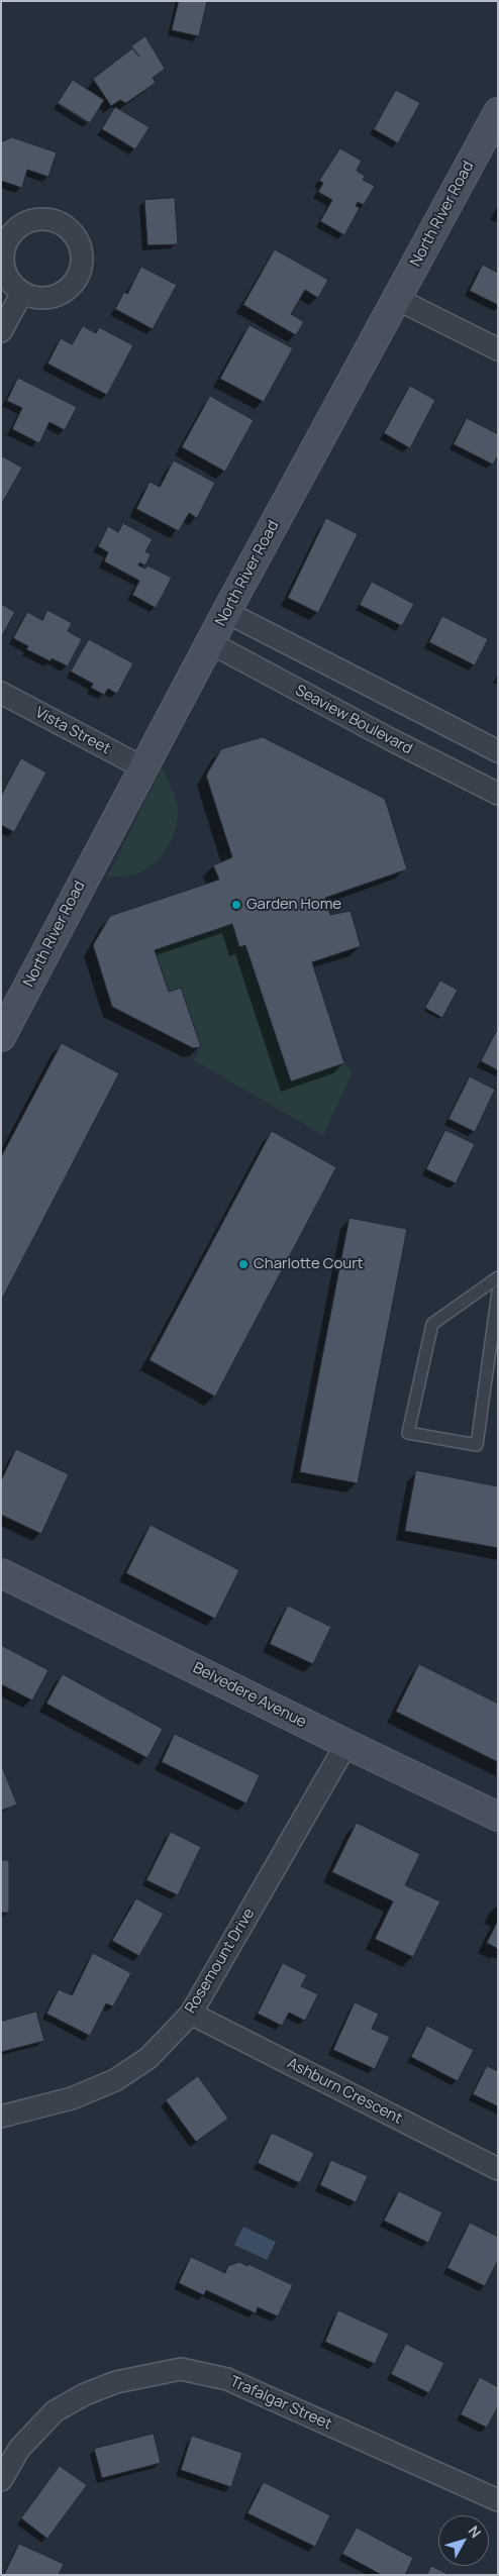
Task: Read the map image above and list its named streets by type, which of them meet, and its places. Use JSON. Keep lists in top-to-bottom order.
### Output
{
  "streets": {
    "main road": ["North River Road", "Belvedere Avenue"],
    "street": [
      "Seaview Boulevard",
      "Vista Street",
      "Rosemount Drive",
      "Ashburn Crescent",
      "Trafalgar Street"
    ]
  },
  "crossings": [
    ["North River Road", "Seaview Boulevard"],
    ["North River Road", "Vista Street"],
    ["Belvedere Avenue", "Rosemount Drive"],
    ["Rosemount Drive", "Ashburn Crescent"]
  ],
  "places": ["Garden Home", "Charlotte Court"],
  "north": "top right"
}
